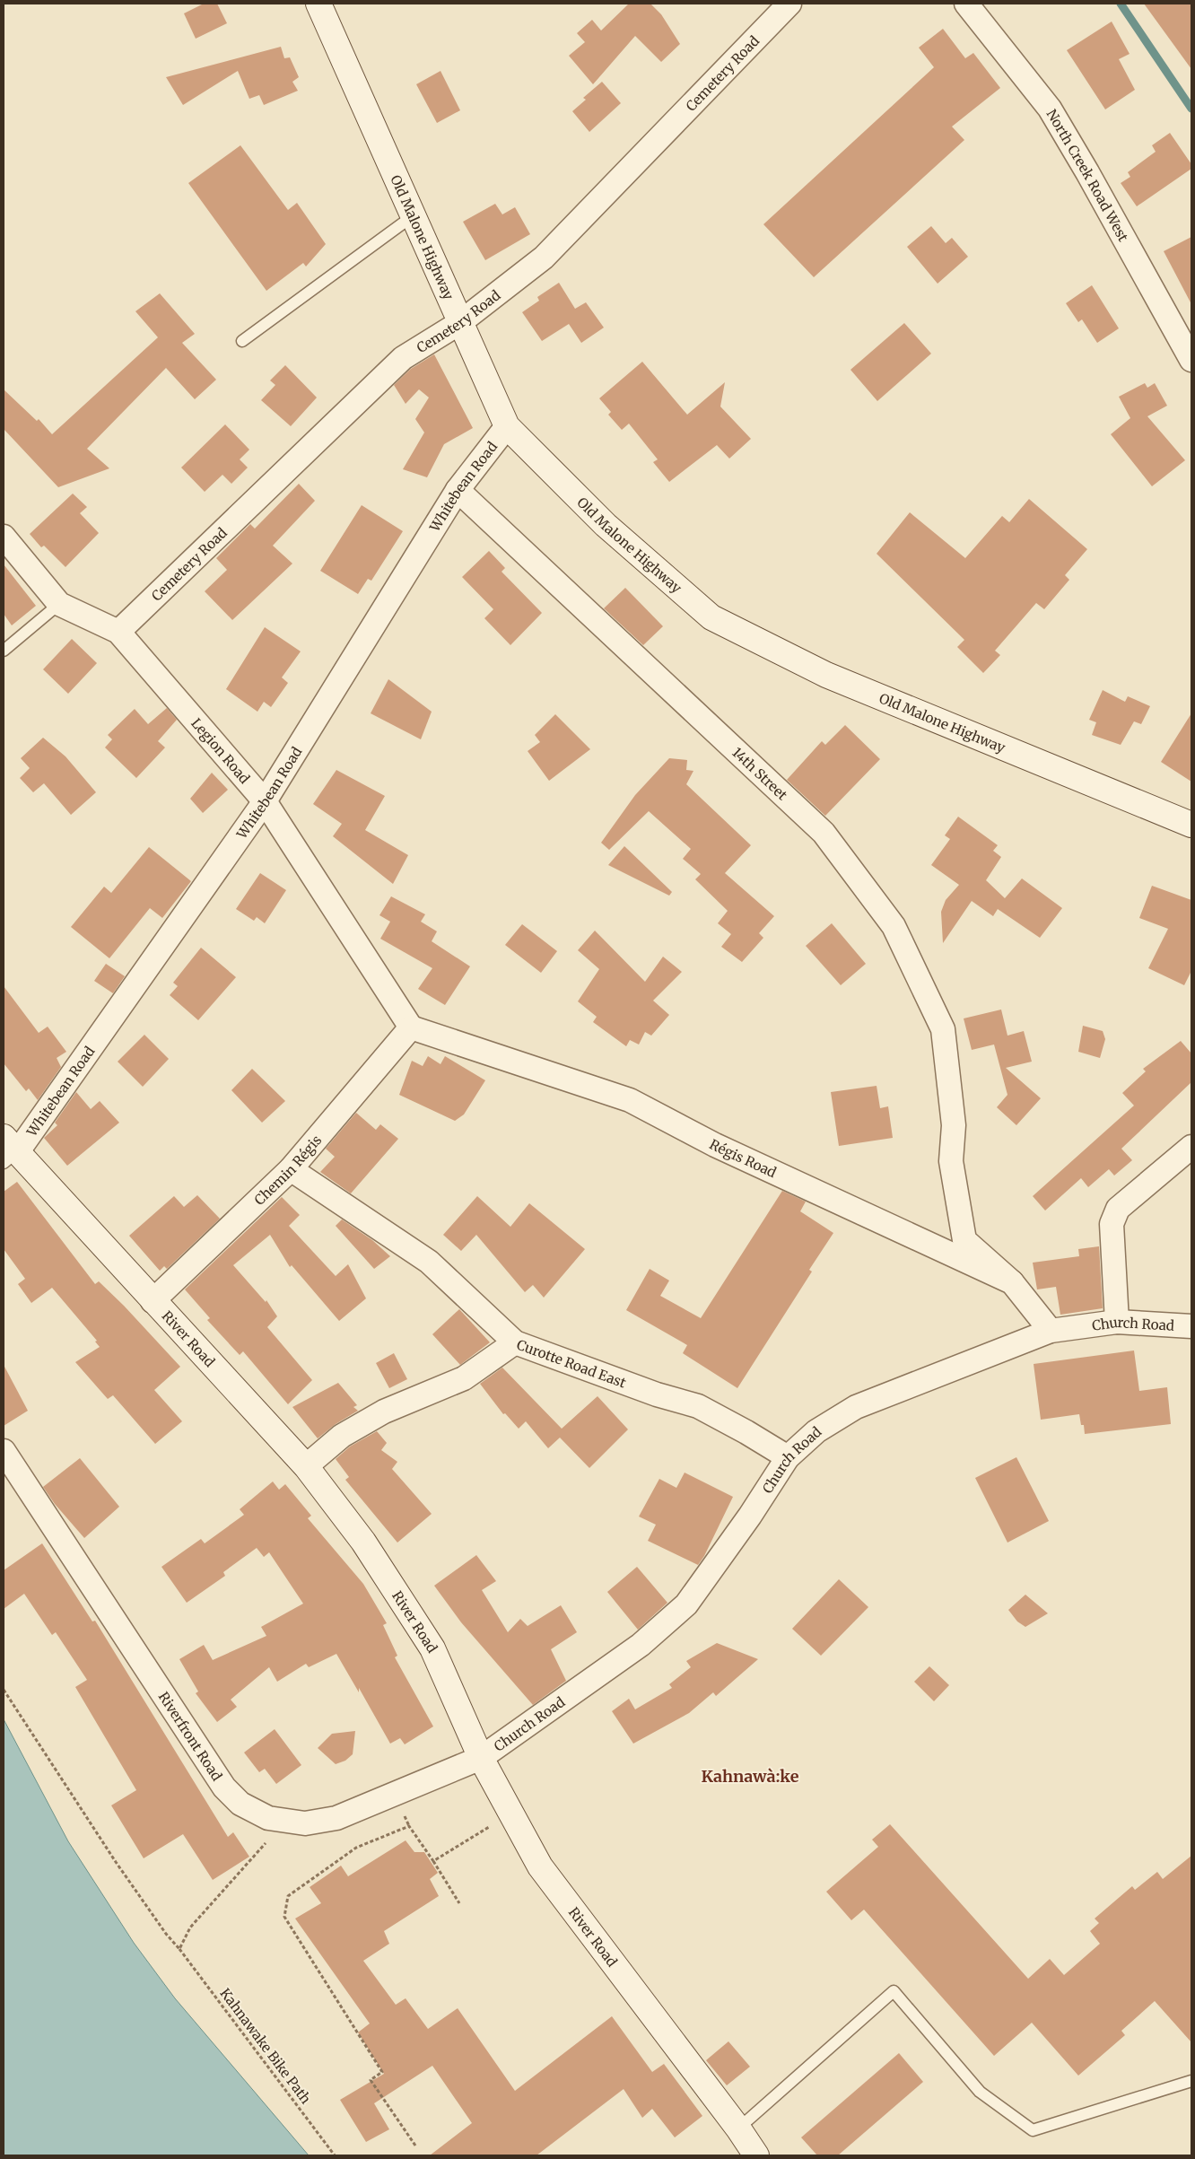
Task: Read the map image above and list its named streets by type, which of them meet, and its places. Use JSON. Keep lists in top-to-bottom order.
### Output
{
  "streets": {
    "street": [
      "Cemetery Road",
      "North Creek Road West",
      "Old Malone Highway",
      "Whitebean Road",
      "Legion Road",
      "14th Street",
      "Régis Road",
      "Chemin Régis",
      "Church Road",
      "River Road",
      "Curotte Road East",
      "Riverfront Road"
    ],
    "path": ["Kahnawake Bike Path"]
  },
  "crossings": [
    ["Cemetery Road", "Old Malone Highway"],
    ["Cemetery Road", "Legion Road"],
    ["Old Malone Highway", "Whitebean Road"],
    ["Whitebean Road", "Legion Road"],
    ["Whitebean Road", "14th Street"],
    ["Whitebean Road", "River Road"],
    ["Legion Road", "Régis Road"],
    ["Legion Road", "Chemin Régis"],
    ["14th Street", "Régis Road"],
    ["Régis Road", "Chemin Régis"],
    ["Régis Road", "Church Road"],
    ["Chemin Régis", "River Road"],
    ["Chemin Régis", "Curotte Road East"],
    ["Church Road", "River Road"],
    ["Church Road", "Curotte Road East"],
    ["Church Road", "Riverfront Road"],
    ["River Road", "Riverfront Road"]
  ],
  "districts": ["Kahnawà:ke"]
}
